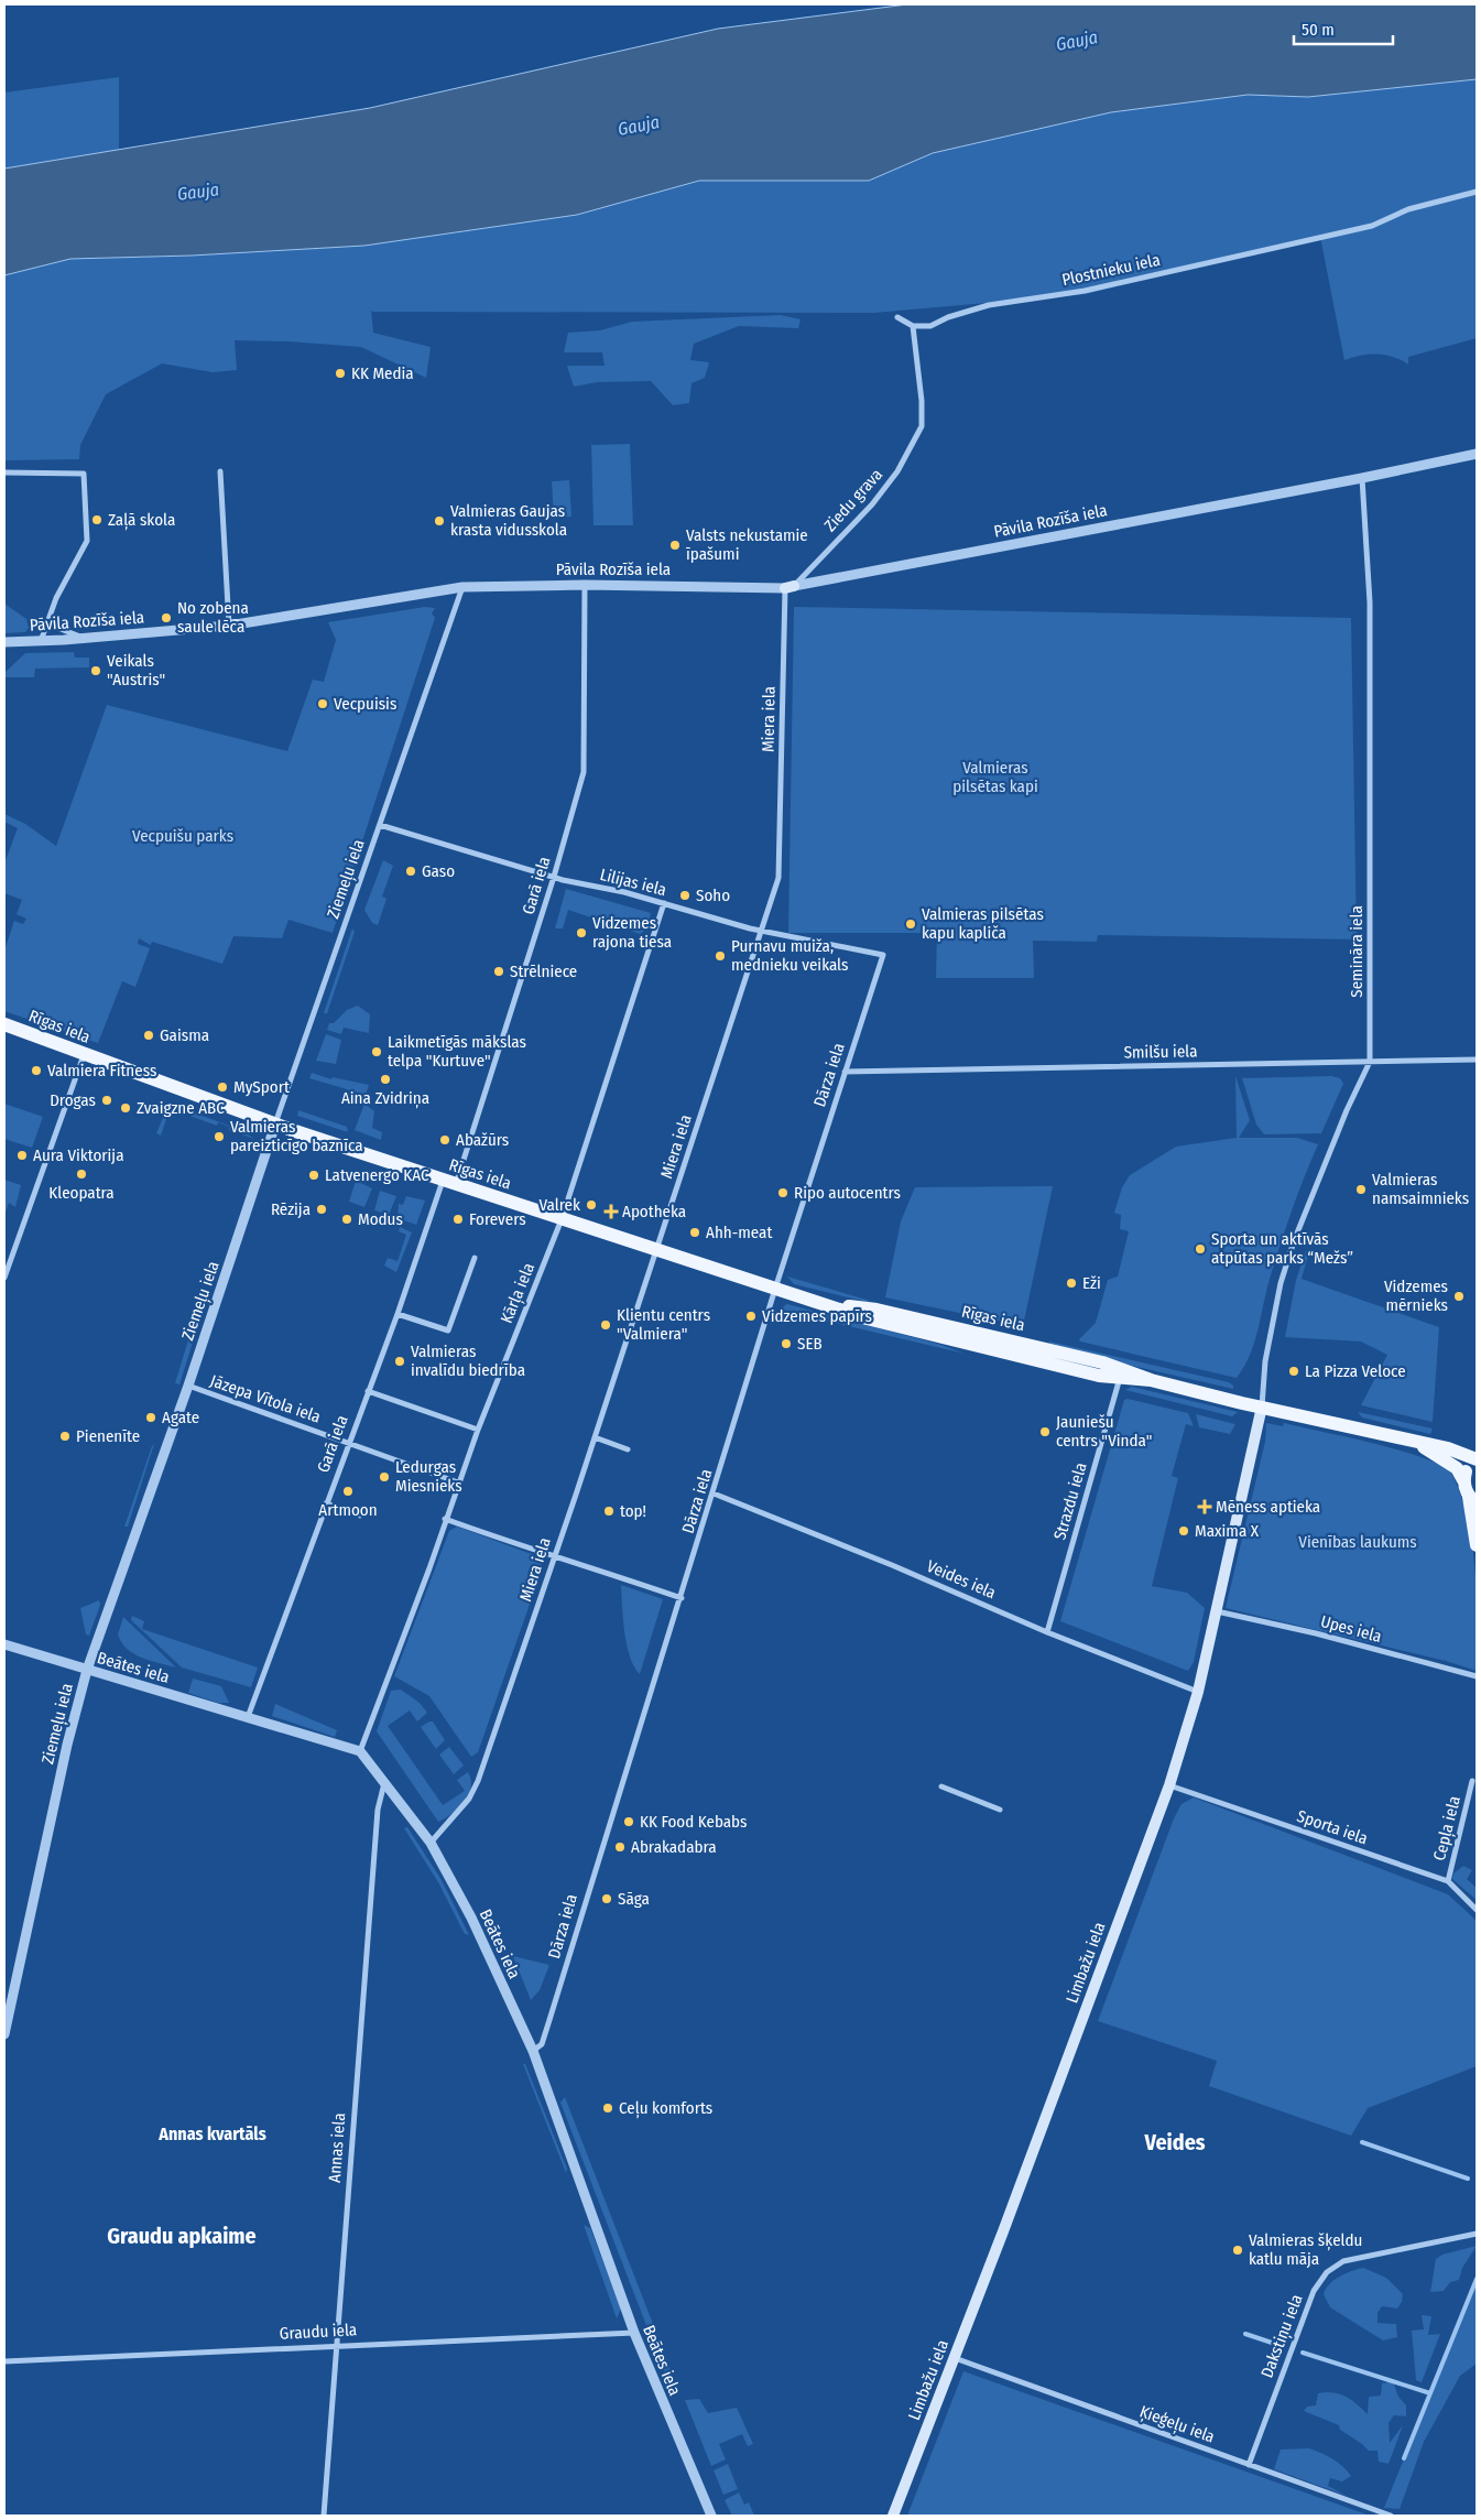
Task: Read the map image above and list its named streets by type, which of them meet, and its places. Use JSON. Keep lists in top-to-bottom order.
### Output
{
  "streets": {
    "main road": ["Rīgas iela", "Limbažu iela"],
    "street": [
      "Plostnieku iela",
      "Ziedu grava",
      "Pāvila Rozīša iela",
      "Miera iela",
      "Ziemeļu iela",
      "Lilijas iela",
      "Garā iela",
      "Semināra iela",
      "Smilšu iela",
      "Dārza iela",
      "Kārļa iela",
      "Jāzepa Vītola iela",
      "Strazdu iela",
      "Veides iela",
      "Upes iela",
      "Beātes iela",
      "Sporta iela",
      "Cepļa iela",
      "Annas iela",
      "Graudu iela",
      "Dakstiņu iela",
      "Ķieģeļu iela"
    ]
  },
  "crossings": [
    ["Plostnieku iela", "Ziedu grava"],
    ["Ziedu grava", "Pāvila Rozīša iela"],
    ["Ziedu grava", "Miera iela"],
    ["Pāvila Rozīša iela", "Miera iela"],
    ["Pāvila Rozīša iela", "Ziemeļu iela"],
    ["Pāvila Rozīša iela", "Garā iela"],
    ["Pāvila Rozīša iela", "Semināra iela"],
    ["Miera iela", "Lilijas iela"],
    ["Miera iela", "Rīgas iela"],
    ["Miera iela", "Beātes iela"],
    ["Ziemeļu iela", "Lilijas iela"],
    ["Ziemeļu iela", "Rīgas iela"],
    ["Ziemeļu iela", "Jāzepa Vītola iela"],
    ["Ziemeļu iela", "Beātes iela"],
    ["Lilijas iela", "Garā iela"],
    ["Lilijas iela", "Dārza iela"],
    ["Lilijas iela", "Kārļa iela"],
    ["Garā iela", "Rīgas iela"],
    ["Garā iela", "Jāzepa Vītola iela"],
    ["Garā iela", "Beātes iela"],
    ["Semināra iela", "Rīgas iela"],
    ["Semināra iela", "Smilšu iela"],
    ["Semināra iela", "Limbažu iela"],
    ["Rīgas iela", "Dārza iela"],
    ["Rīgas iela", "Kārļa iela"],
    ["Rīgas iela", "Strazdu iela"],
    ["Rīgas iela", "Limbažu iela"],
    ["Smilšu iela", "Dārza iela"],
    ["Dārza iela", "Veides iela"],
    ["Dārza iela", "Beātes iela"],
    ["Kārļa iela", "Jāzepa Vītola iela"],
    ["Kārļa iela", "Beātes iela"],
    ["Strazdu iela", "Veides iela"],
    ["Veides iela", "Limbažu iela"],
    ["Upes iela", "Limbažu iela"],
    ["Beātes iela", "Annas iela"],
    ["Beātes iela", "Graudu iela"],
    ["Sporta iela", "Cepļa iela"],
    ["Sporta iela", "Limbažu iela"],
    ["Limbažu iela", "Ķieģeļu iela"],
    ["Annas iela", "Graudu iela"],
    ["Dakstiņu iela", "Ķieģeļu iela"]
  ],
  "districts": ["Annas kvartāls", "Veides", "Graudu apkaime"],
  "water": ["Gauja"],
  "parks": ["Valmieras pilsētas kapi", "Vecpuišu parks", "Vienības laukums"],
  "places": {
    "other": [
      "KK Media",
      "Zaļā skola",
      "Valmieras Gaujas krasta vidusskola",
      "Valsts nekustamie īpašumi",
      "No zobena saule lēca",
      "Veikals \"Austris\"",
      "Vecpuisis",
      "Gaso",
      "Soho",
      "Valmieras pilsētas kapu kapliča",
      "Vidzemes rajona tiesa",
      "Purnavu muiža, mednieku veikals",
      "Strēlniece",
      "Gaisma",
      "Laikmetīgās mākslas telpa \"Kurtuve\"",
      "Valmiera Fitness",
      "Aina Zvidriņa",
      "MySport",
      "Drogas",
      "Zvaigzne ABC",
      "Valmieras pareizticīgo baznīca",
      "Abažūrs",
      "Aura Viktorija",
      "Kleopatra",
      "Latvenergo KAC",
      "Valmieras namsaimnieks",
      "Ripo autocentrs",
      "Valrek",
      "Rēzija",
      "Modus",
      "Forevers",
      "Ahh-meat",
      "Sporta un aktīvās atpūtas parks “Mežs”",
      "Eži",
      "Vidzemes mērnieks",
      "Vidzemes papīrs",
      "Klientu centrs \"Valmiera\"",
      "SEB",
      "Valmieras invalīdu biedrība",
      "La Pizza Veloce",
      "Agate",
      "Jauniešu centrs \"Vinda\"",
      "Pienenīte",
      "Ledurgas Miesnieks",
      "Artmoon",
      "top!",
      "Maxima X",
      "KK Food Kebabs",
      "Abrakadabra",
      "Sāga",
      "Ceļu komforts",
      "Valmieras šķeldu katlu māja"
    ],
    "health": ["Apotheka", "Mēness aptieka"]
  },
  "scale_bar": "50 m"
}
